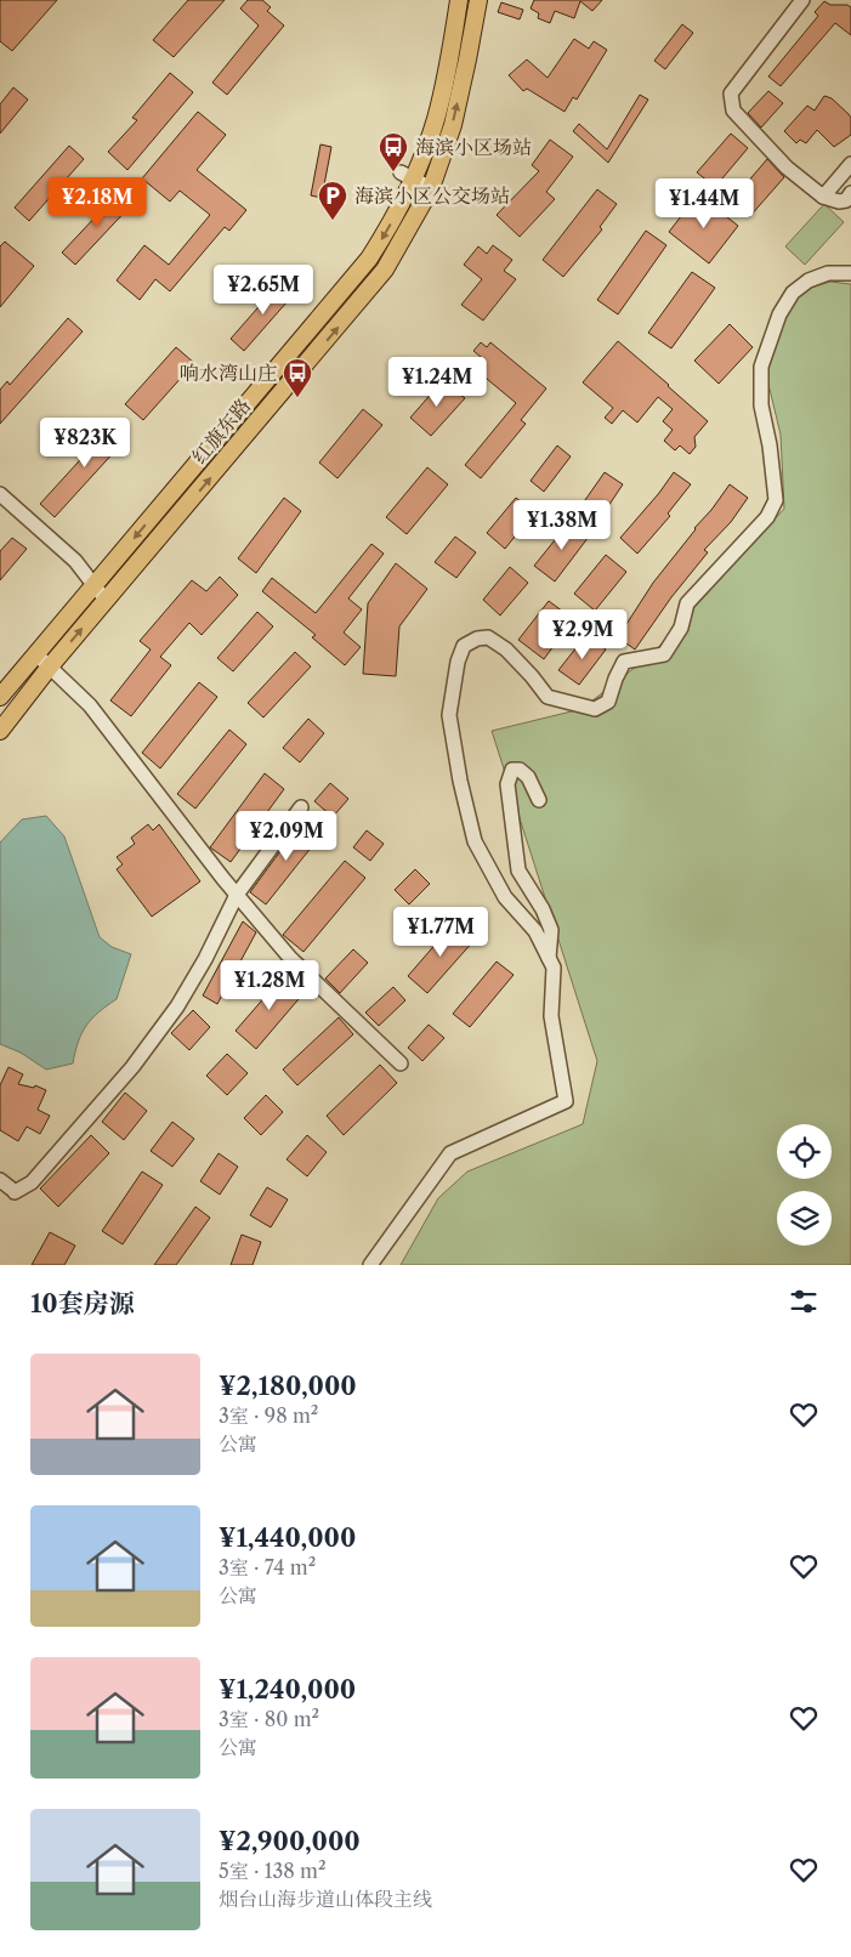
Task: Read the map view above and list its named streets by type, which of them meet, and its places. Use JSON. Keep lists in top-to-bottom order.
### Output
{
  "streets": {
    "main road": ["红旗东路"]
  },
  "places": {
    "bus stop": ["海滨小区场站", "响水湾山庄"],
    "parking": ["海滨小区公交场站"]
  },
  "page": {
    "price": [
      "¥2.18M",
      "¥1.44M",
      "¥2.65M",
      "¥1.24M",
      "¥823K",
      "¥1.38M",
      "¥2.9M",
      "¥2.09M",
      "¥1.77M",
      "¥1.28M"
    ],
    "heading": "10套房源",
    "list": [
      {
        "name": "¥2,180,000",
        "note": "3室 · 98 m² · 公寓"
      },
      {
        "name": "¥1,440,000",
        "note": "3室 · 74 m² · 公寓"
      },
      {
        "name": "¥1,240,000",
        "note": "3室 · 80 m² · 公寓"
      },
      {
        "name": "¥2,900,000",
        "note": "5室 · 138 m² · 烟台山海步道山体段主线"
      }
    ]
  }
}
